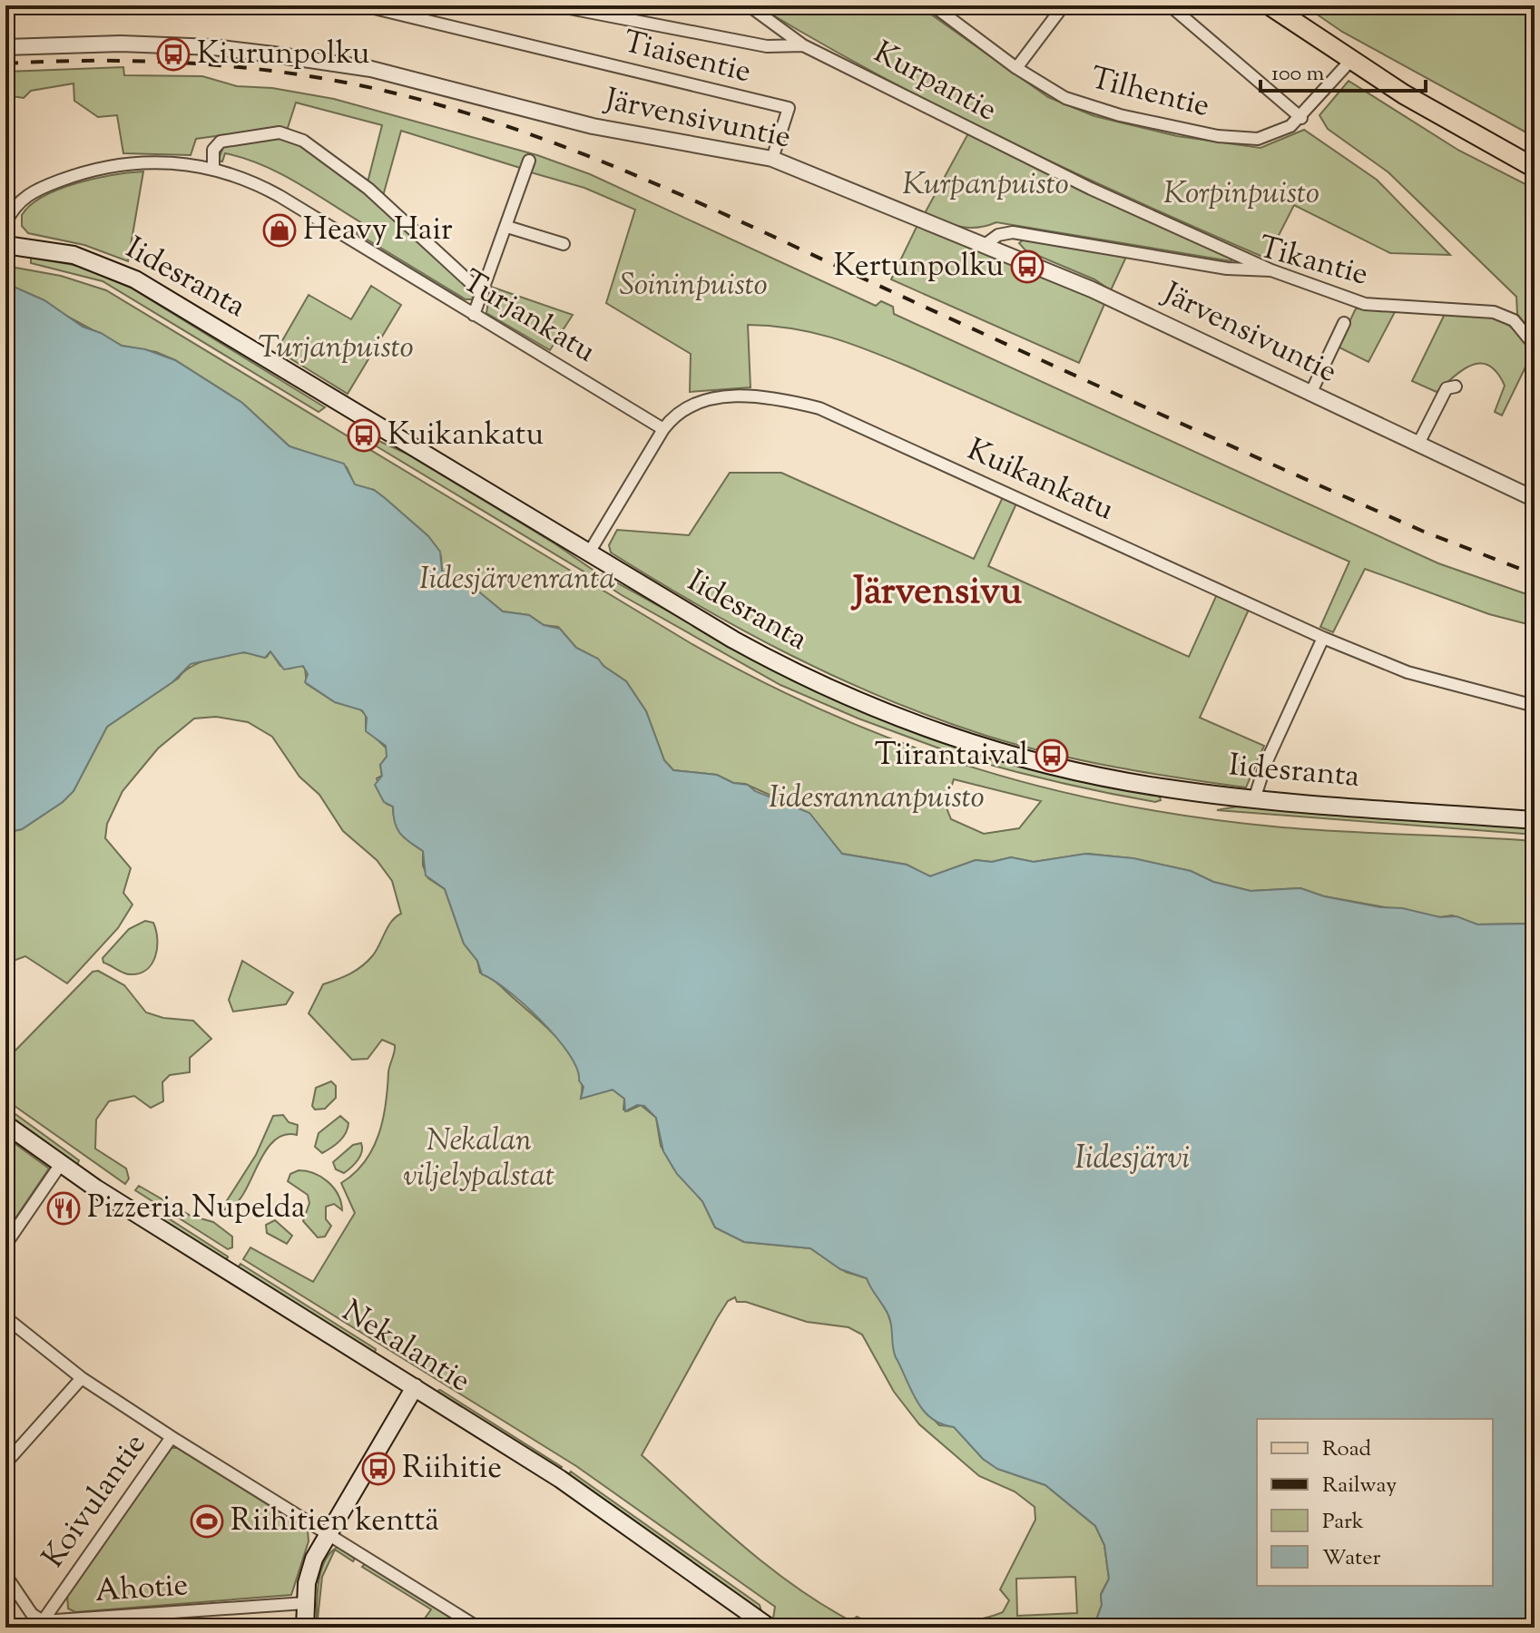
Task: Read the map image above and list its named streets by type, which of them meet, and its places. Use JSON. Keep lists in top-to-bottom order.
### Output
{
  "streets": {
    "main road": ["Iidesranta", "Nekalantie"],
    "street": [
      "Tiaisentie",
      "Kurpantie",
      "Tilhentie",
      "Järvensivuntie",
      "Tikantie",
      "Turjankatu",
      "Kuikankatu",
      "Koivulantie",
      "Ahotie"
    ]
  },
  "crossings": [
    ["Tiaisentie", "Järvensivuntie"],
    ["Kurpantie", "Tikantie"],
    ["Järvensivuntie", "Tikantie"],
    ["Iidesranta", "Kuikankatu"],
    ["Turjankatu", "Kuikankatu"],
    ["Koivulantie", "Ahotie"]
  ],
  "districts": ["Järvensivu"],
  "water": ["Iidesjärvi"],
  "parks": [
    "Kurpanpuisto",
    "Korpinpuisto",
    "Soininpuisto",
    "Turjanpuisto",
    "Iidesjärvenranta",
    "Iidesrannanpuisto",
    "Nekalan viljelypalstat"
  ],
  "places": {
    "bus stop": [
      "Kiurunpolku",
      "Kertunpolku",
      "Kuikankatu",
      "Tiirantaival",
      "Riihitie"
    ],
    "shop": ["Heavy Hair"],
    "restaurant": ["Pizzeria Nupelda"],
    "sports": ["Riihitien kenttä"]
  },
  "legend": [
    "Road",
    "Railway",
    "Park",
    "Water"
  ],
  "scale_bar": "100 m"
}
